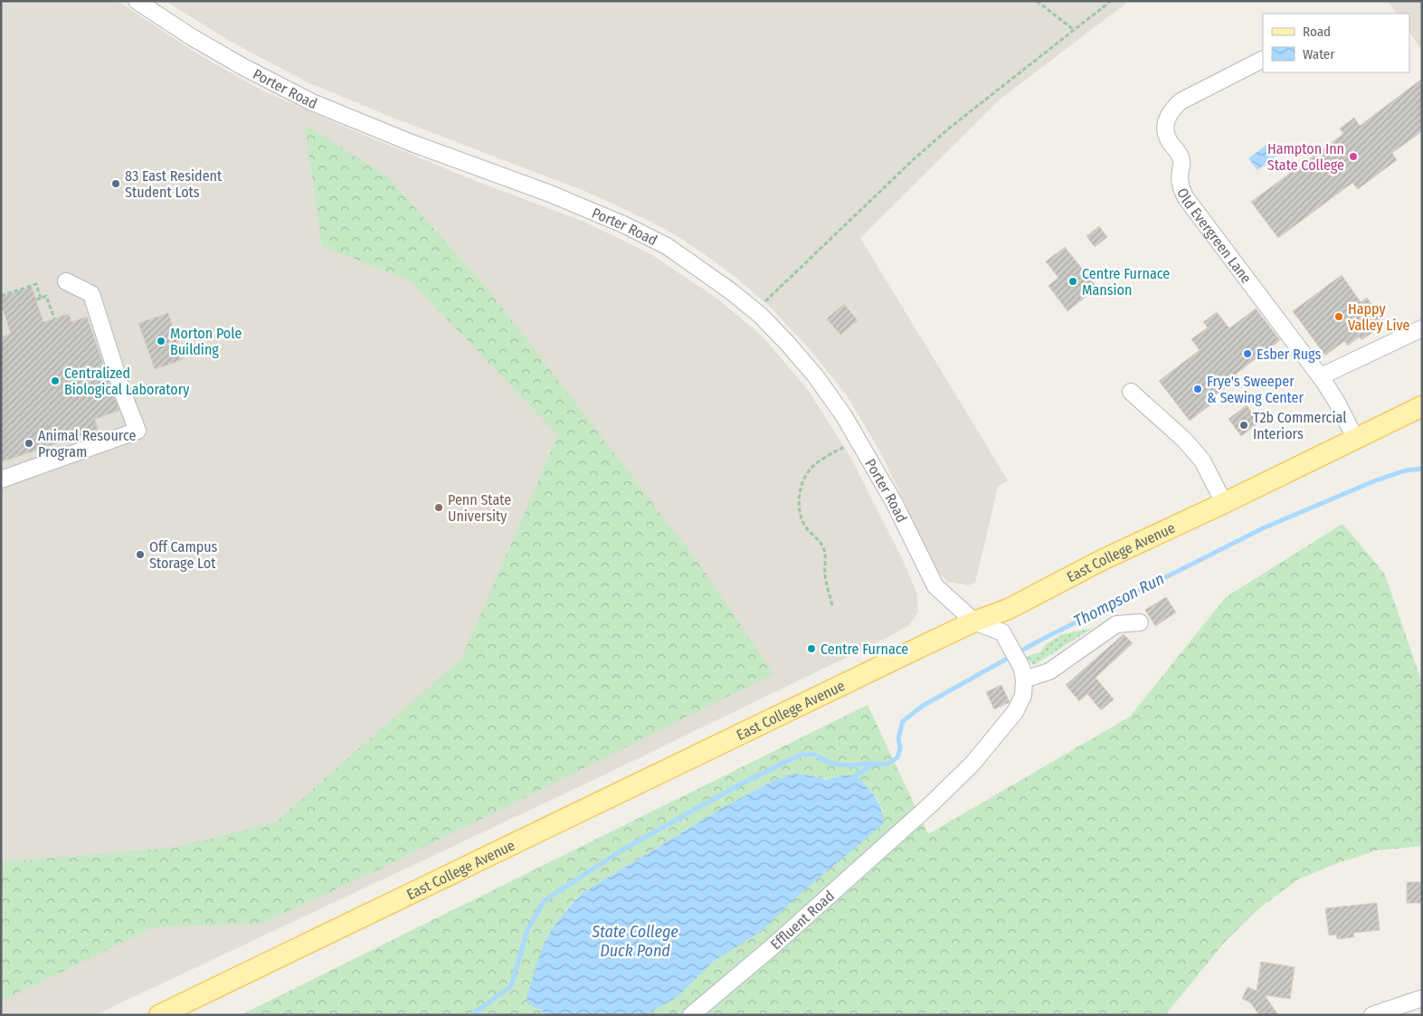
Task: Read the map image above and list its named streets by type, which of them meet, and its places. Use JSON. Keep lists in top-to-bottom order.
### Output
{
  "streets": {
    "main road": ["East College Avenue"],
    "street": ["Porter Road", "Old Evergreen Lane", "Effluent Road"]
  },
  "crossings": [
    ["Porter Road", "East College Avenue"],
    ["Old Evergreen Lane", "East College Avenue"]
  ],
  "water": ["Thompson Run", "State College Duck Pond"],
  "places": [
    "Hampton Inn State College",
    "83 East Resident Student Lots",
    "Centre Furnace Mansion",
    "Happy Valley Live",
    "Morton Pole Building",
    "Esber Rugs",
    "Centralized Biological Laboratory",
    "Frye's Sweeper & Sewing Center",
    "T2b Commercial Interiors",
    "Animal Resource Program",
    "Penn State University",
    "Off Campus Storage Lot",
    "Centre Furnace"
  ],
  "legend": ["Road", "Water"]
}
